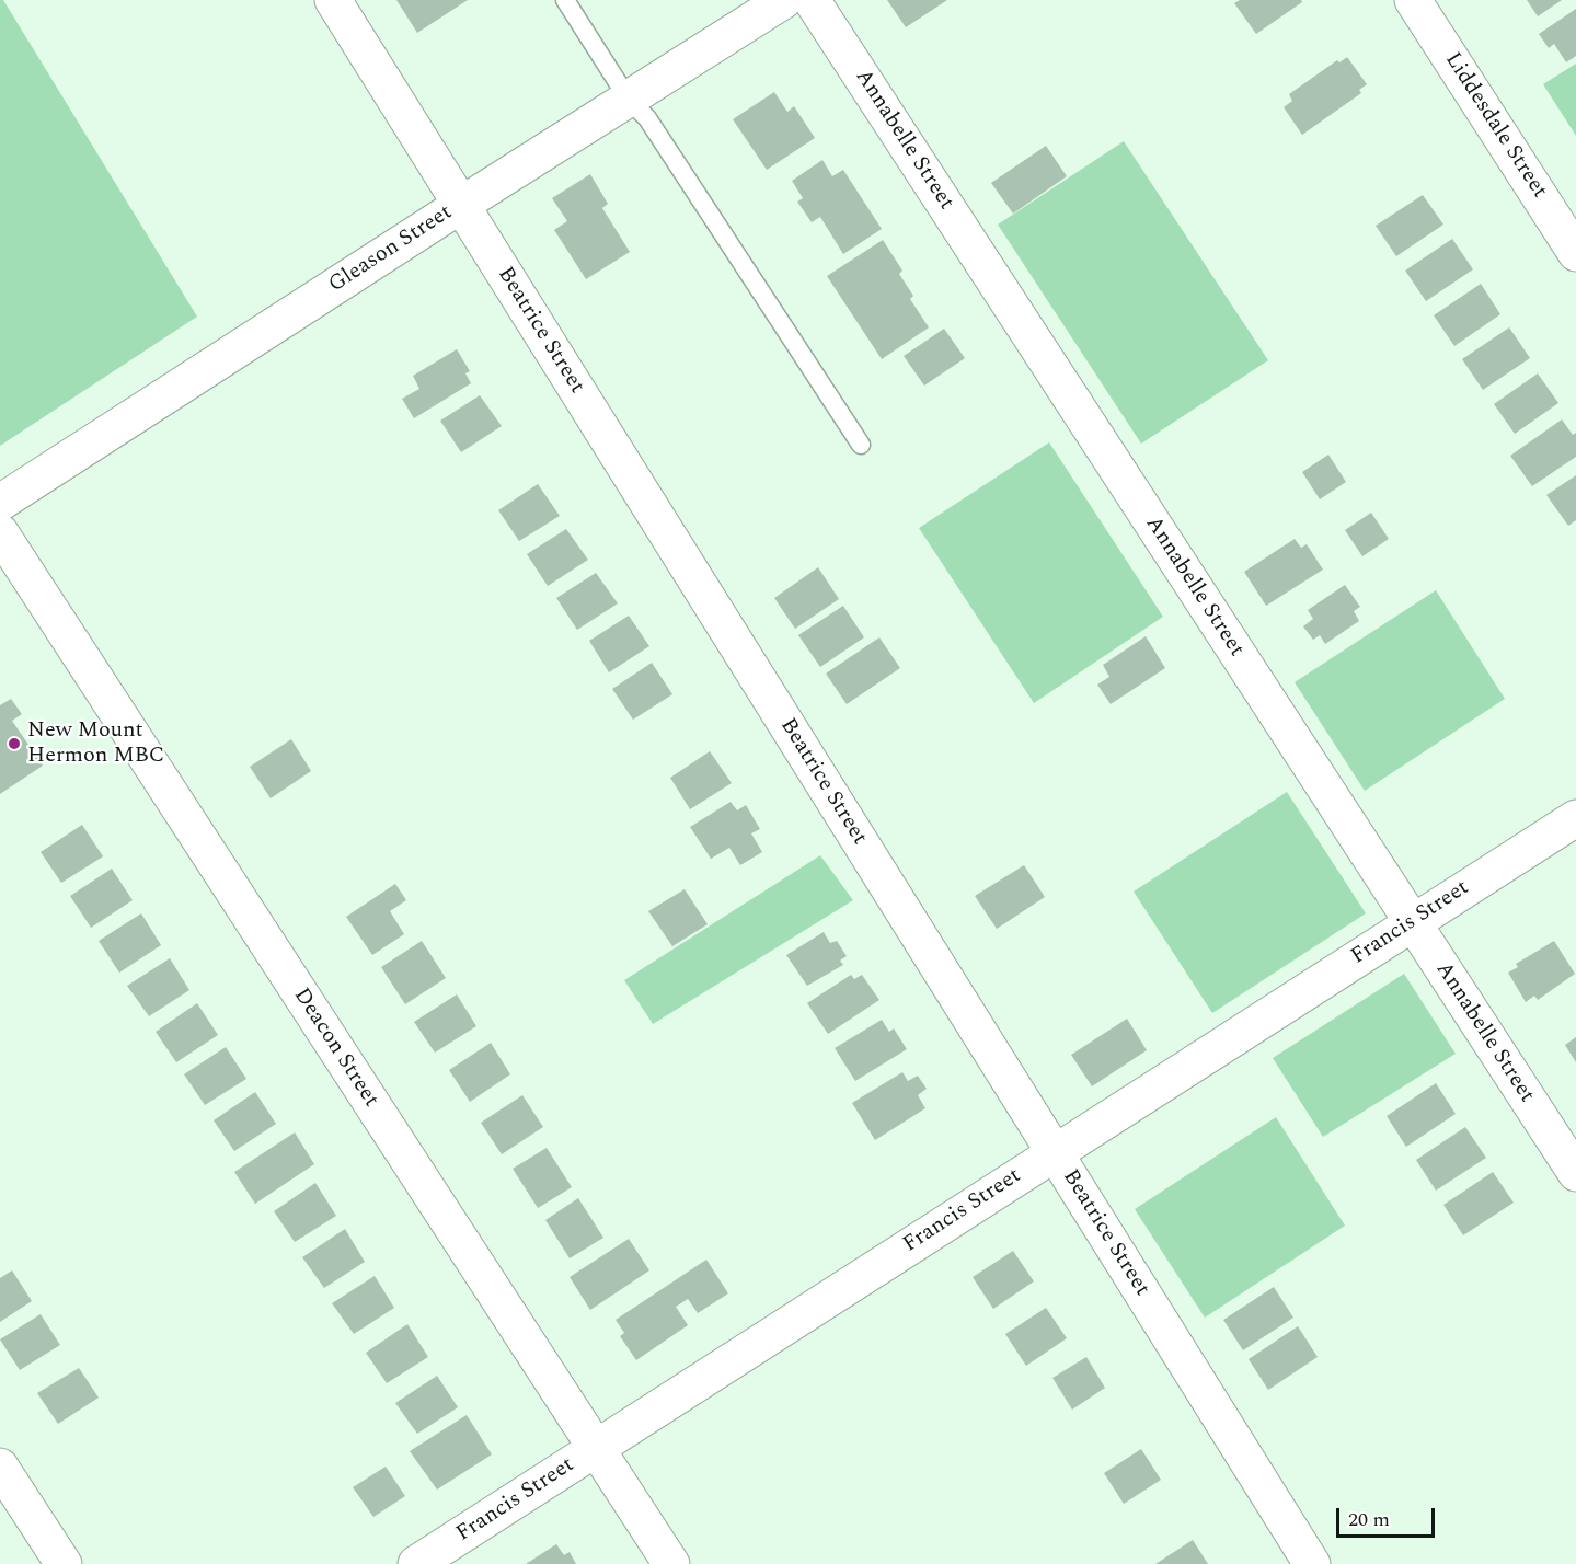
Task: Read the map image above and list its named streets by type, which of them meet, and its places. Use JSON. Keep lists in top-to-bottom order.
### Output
{
  "streets": {
    "street": [
      "Liddesdale Street",
      "Annabelle Street",
      "Gleason Street",
      "Beatrice Street",
      "Francis Street",
      "Deacon Street"
    ]
  },
  "crossings": [
    ["Annabelle Street", "Francis Street"],
    ["Gleason Street", "Beatrice Street"],
    ["Beatrice Street", "Francis Street"],
    ["Francis Street", "Deacon Street"]
  ],
  "places": ["New Mount Hermon MBC"],
  "scale_bar": "20 m"
}
